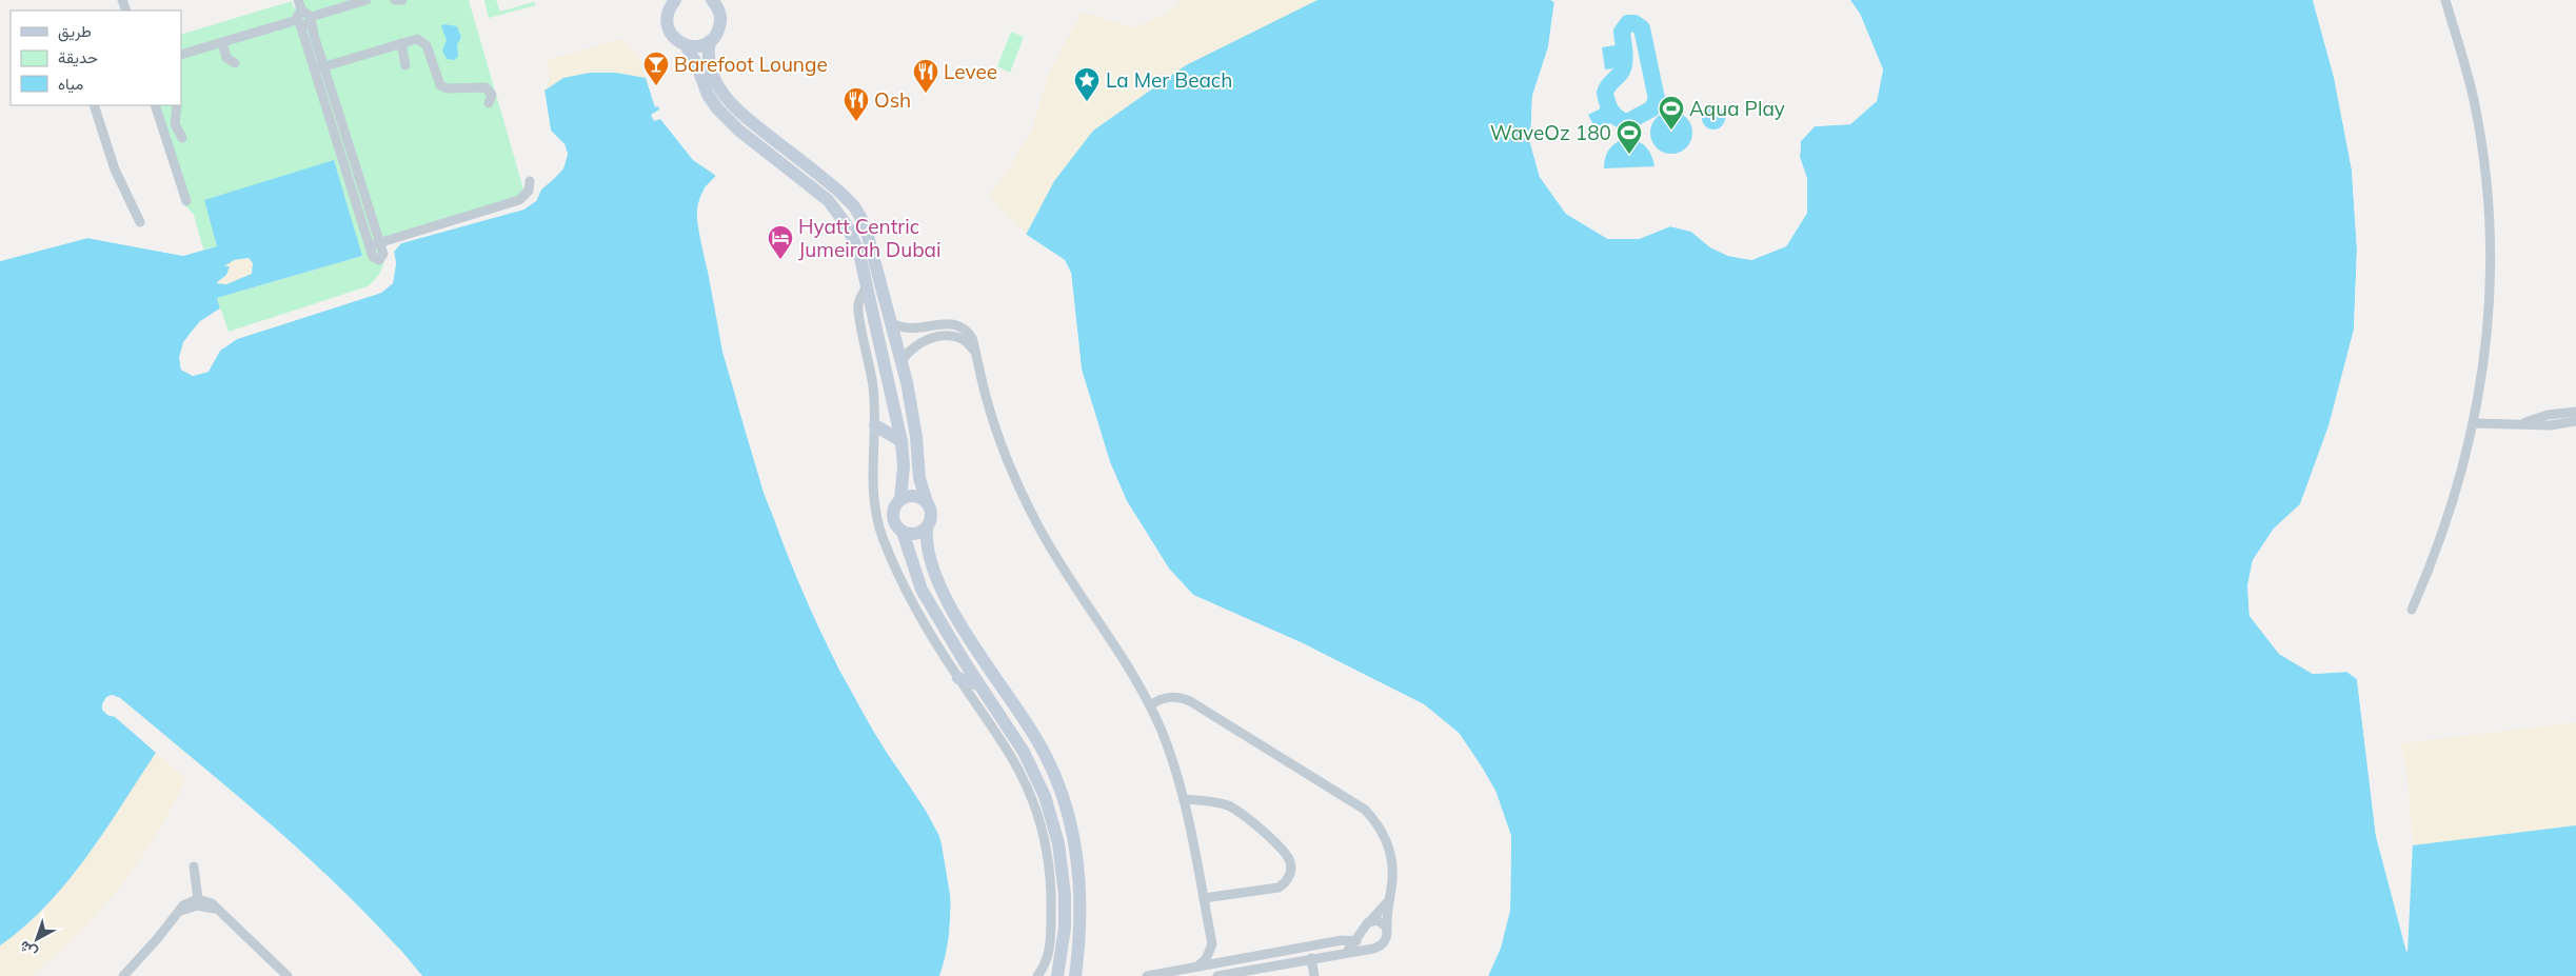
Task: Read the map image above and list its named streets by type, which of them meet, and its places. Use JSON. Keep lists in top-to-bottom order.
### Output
{
  "places": {
    "bar": ["Barefoot Lounge"],
    "restaurant": ["Levee", "Osh"],
    "place": ["La Mer Beach"],
    "sports": ["Aqua Play", "WaveOz 180"],
    "hotel": ["Hyatt Centric Jumeirah Dubai"]
  },
  "legend": ["طريق", "حديقة", "مياه"],
  "north": "bottom left"
}
